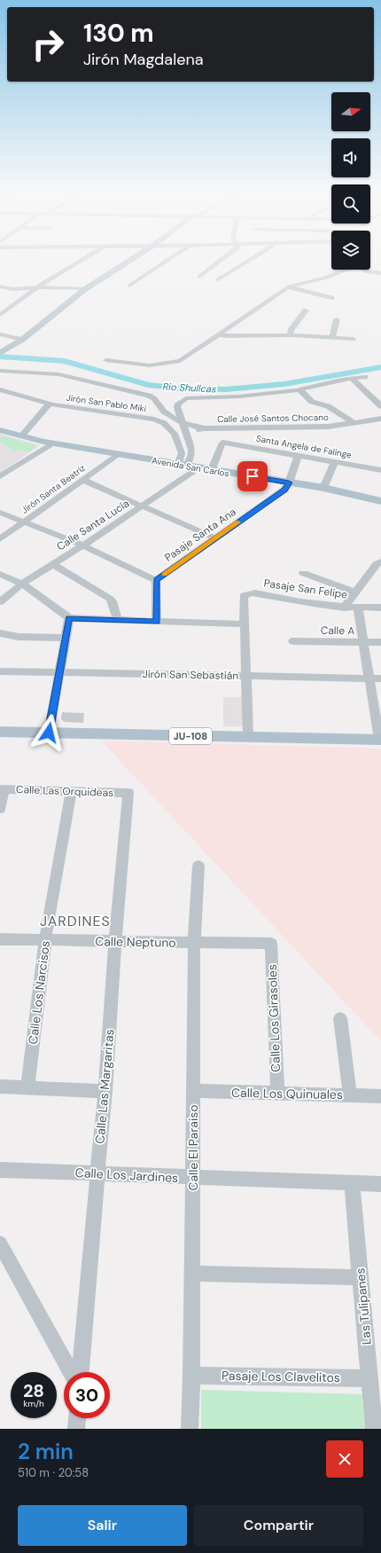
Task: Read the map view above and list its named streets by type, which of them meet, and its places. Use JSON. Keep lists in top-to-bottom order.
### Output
{
  "streets": {
    "main road": ["Avenida San Carlos", "JU-108"],
    "street": [
      "Jirón San Pablo Miki",
      "Calle José Santos Chocano",
      "Santa Angela de Falinge",
      "Jirón Santa Beatriz",
      "Calle Santa Lucía",
      "Pasaje Santa Ana",
      "Pasaje San Felipe",
      "Calle A",
      "Jirón San Sebastián",
      "Calle Las Orquideas",
      "Calle Neptuno",
      "Calle Los Narcisos",
      "Calle Los Girasoles",
      "Calle Las Margaritas",
      "Calle Los Quinuales",
      "Calle El Paraiso",
      "Calle Los Jardines",
      "Las Tulipanes",
      "Pasaje Los Clavelitos"
    ]
  },
  "crossings": [
    ["Jirón San Pablo Miki", "Avenida San Carlos"],
    ["Santa Angela de Falinge", "Avenida San Carlos"],
    ["Avenida San Carlos", "Jirón Santa Beatriz"],
    ["Avenida San Carlos", "Calle Santa Lucía"],
    ["Avenida San Carlos", "Pasaje Santa Ana"],
    ["Calle Las Orquideas", "Calle Los Narcisos"],
    ["Calle Las Orquideas", "Calle Las Margaritas"],
    ["Calle Neptuno", "Calle Los Narcisos"],
    ["Calle Neptuno", "Calle Los Girasoles"],
    ["Calle Neptuno", "Calle Las Margaritas"],
    ["Calle Neptuno", "Calle El Paraiso"],
    ["Calle Los Girasoles", "Calle Los Quinuales"],
    ["Calle Las Margaritas", "Calle Los Jardines"],
    ["Calle Los Quinuales", "Calle El Paraiso"],
    ["Calle El Paraiso", "Calle Los Jardines"],
    ["Calle El Paraiso", "Pasaje Los Clavelitos"],
    ["Calle Los Jardines", "Las Tulipanes"],
    ["Las Tulipanes", "Pasaje Los Clavelitos"]
  ],
  "districts": ["JARDINES"],
  "water": ["Rio Shullcas"],
  "north": "right",
  "page": {
    "turn": ["130 m", "Jirón Magdalena"],
    "speed": "28 km/h",
    "limit": "30",
    "heading": ["2 min", "510 m · 20:58"],
    "buttons": ["Salir", "Compartir"]
  }
}
